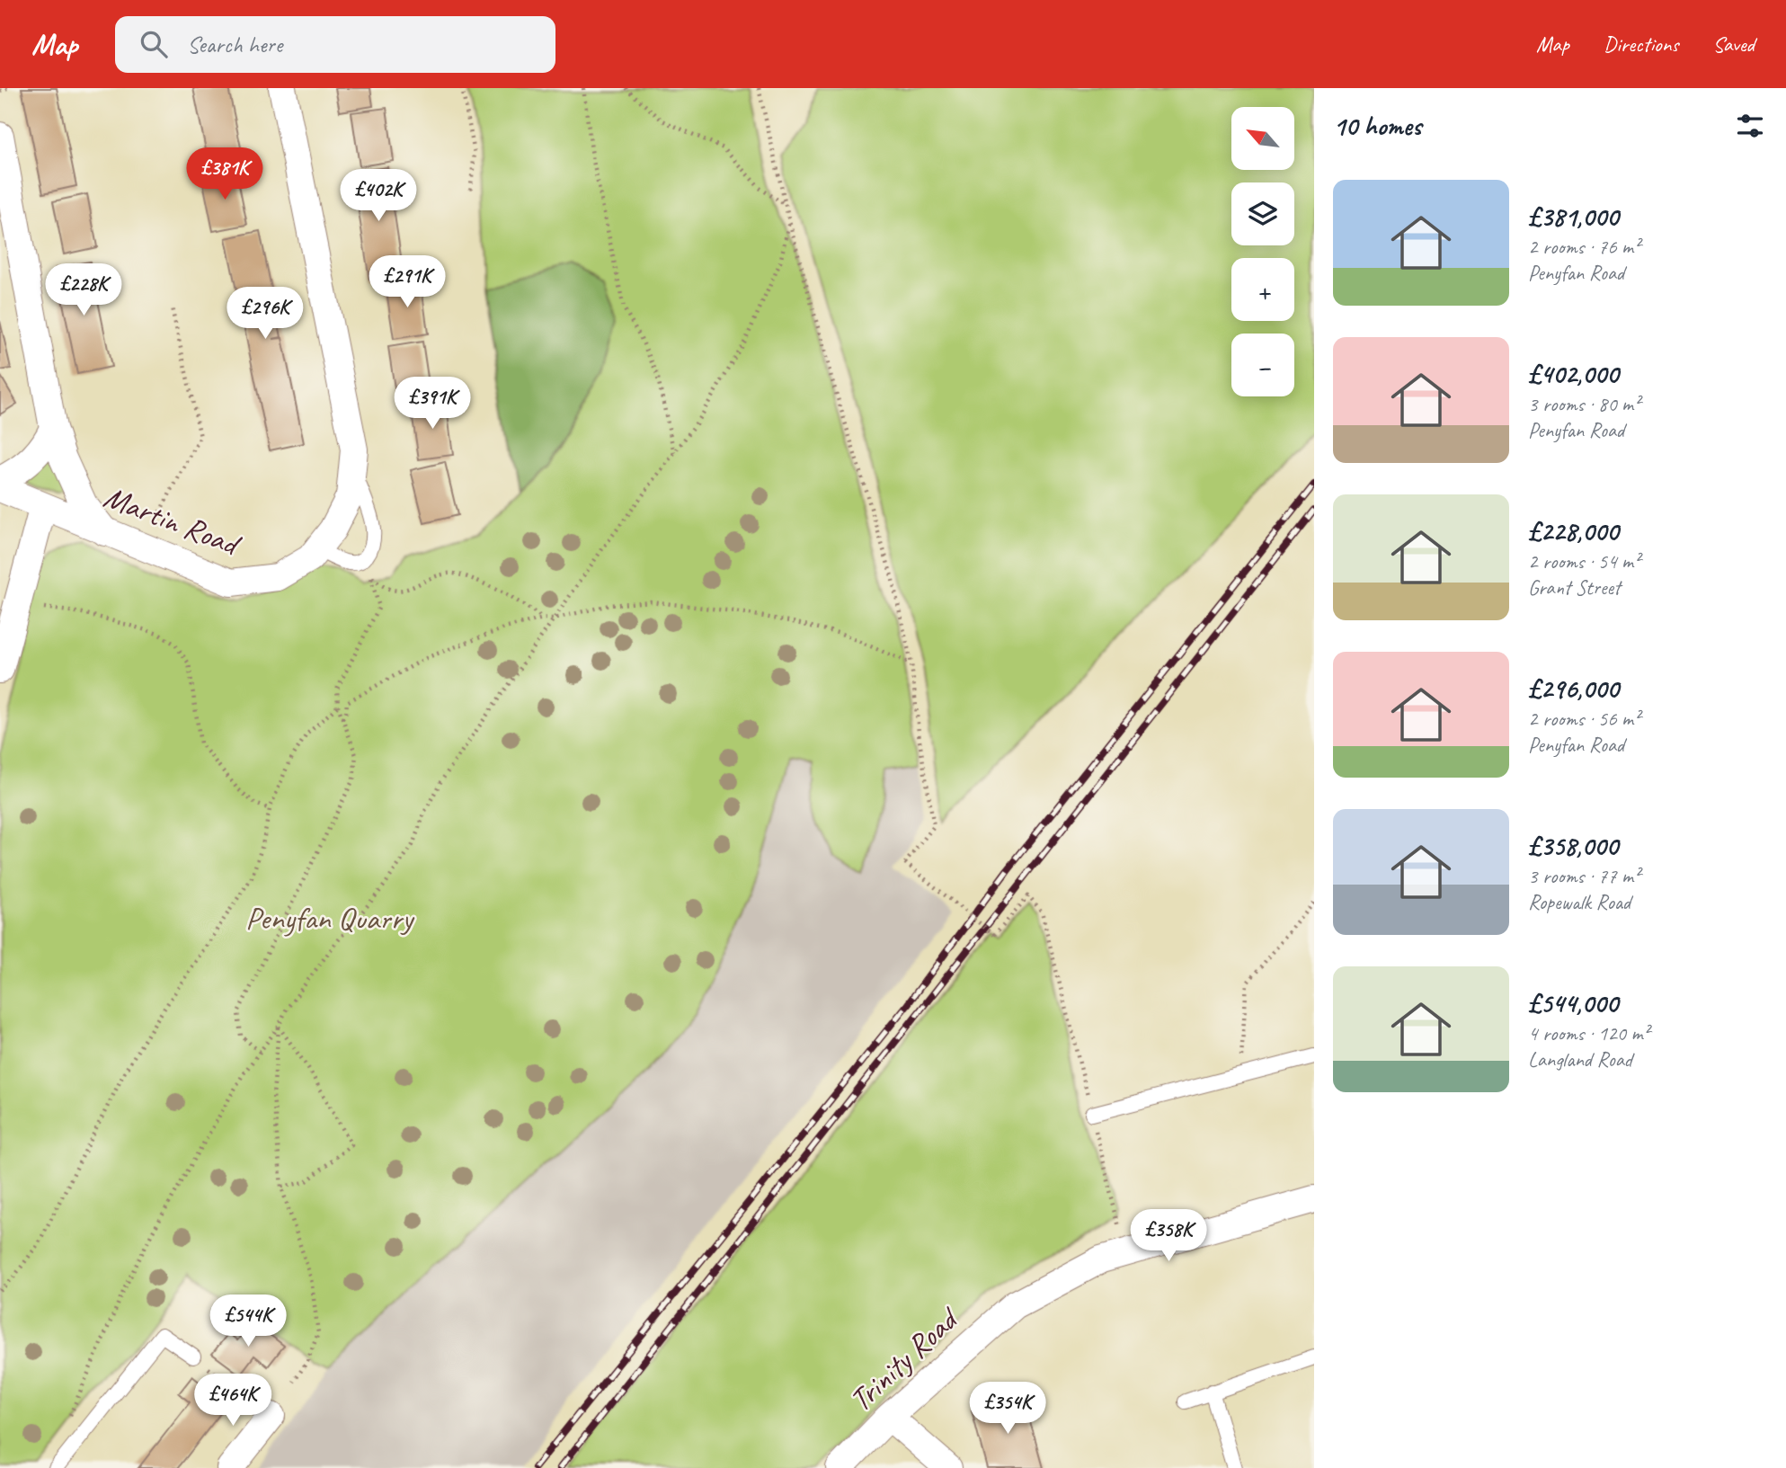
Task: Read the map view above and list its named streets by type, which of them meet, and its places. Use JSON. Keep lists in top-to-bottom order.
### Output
{
  "streets": {
    "street": ["Martin Road", "Trinity Road"]
  },
  "parks": ["Penyfan Quarry"],
  "north": "top left",
  "page": {
    "header": "Map",
    "search": "Search here",
    "nav": ["Map", "Directions", "Saved"],
    "heading": "10 homes",
    "map_buttons": ["+", "−"],
    "price": [
      "£381K",
      "£402K",
      "£291K",
      "£228K",
      "£296K",
      "£391K",
      "£358K",
      "£544K",
      "£464K",
      "£354K"
    ],
    "list": [
      {
        "name": "£381,000",
        "note": "2 rooms · 76 m² · Penyfan Road"
      },
      {
        "name": "£402,000",
        "note": "3 rooms · 80 m² · Penyfan Road"
      },
      {
        "name": "£228,000",
        "note": "2 rooms · 54 m² · Grant Street"
      },
      {
        "name": "£296,000",
        "note": "2 rooms · 56 m² · Penyfan Road"
      },
      {
        "name": "£358,000",
        "note": "3 rooms · 77 m² · Ropewalk Road"
      },
      {
        "name": "£544,000",
        "note": "4 rooms · 120 m² · Langland Road"
      }
    ]
  }
}
